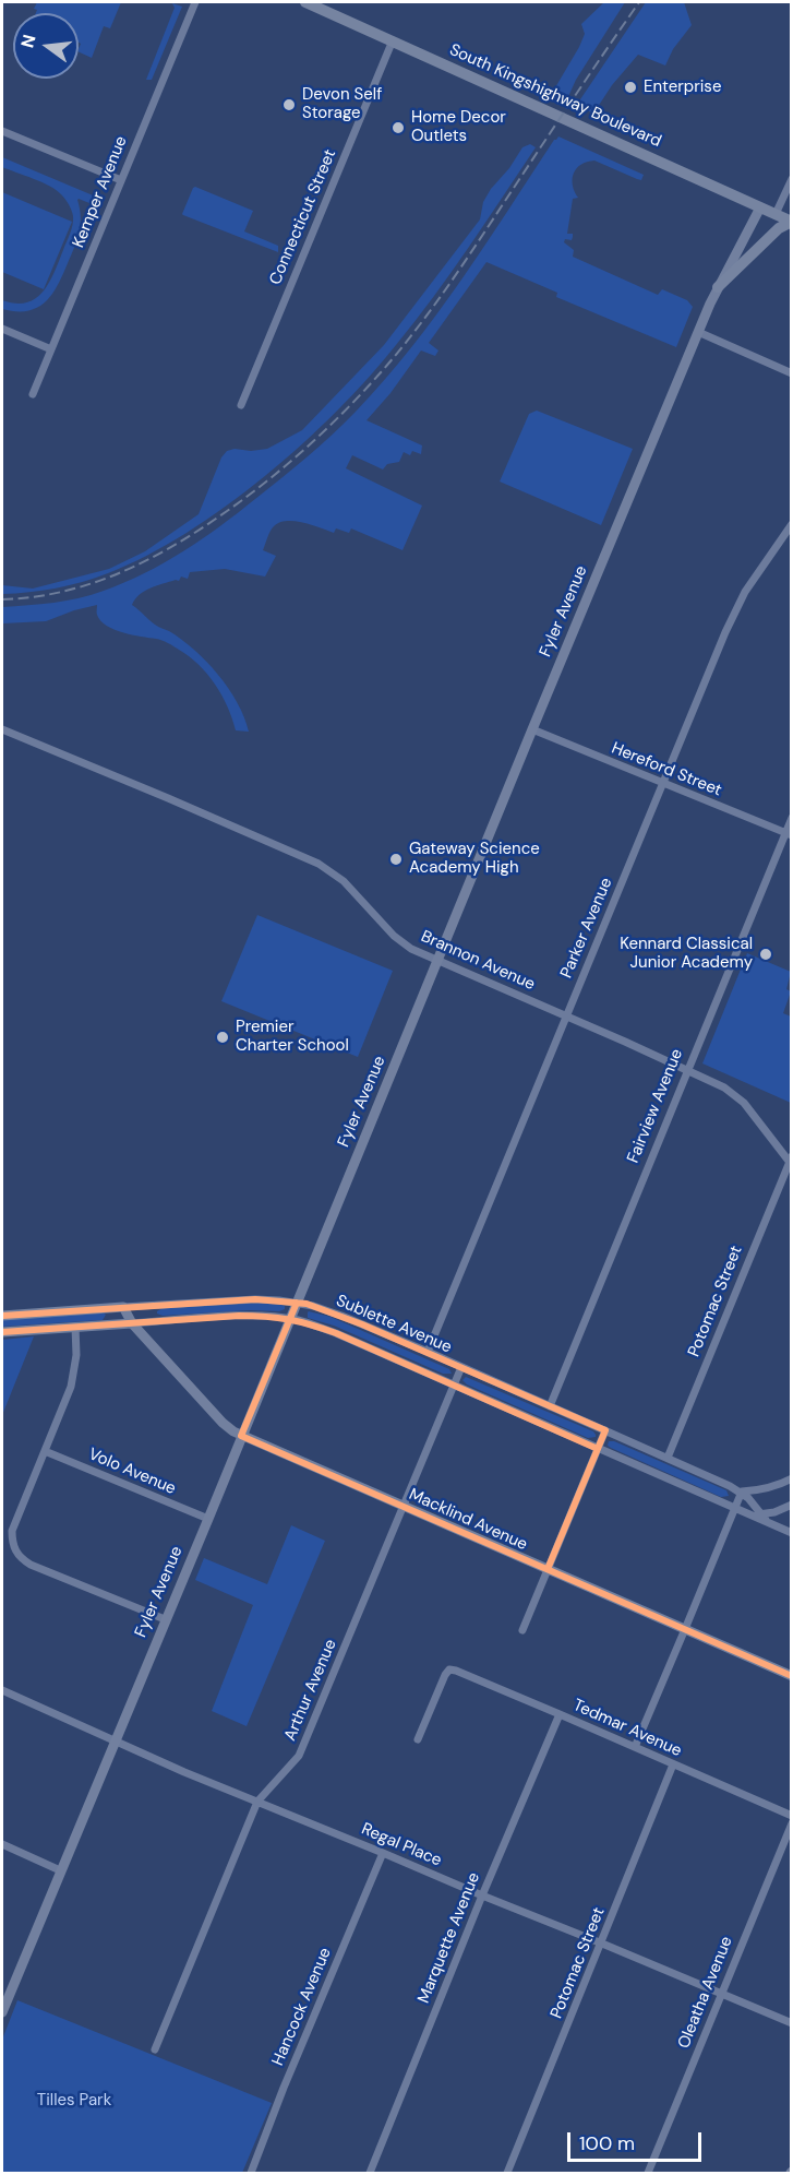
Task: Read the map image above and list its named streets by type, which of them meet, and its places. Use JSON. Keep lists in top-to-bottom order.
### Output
{
  "streets": {
    "main road": ["South Kingshighway Boulevard"],
    "street": [
      "Kemper Avenue",
      "Connecticut Street",
      "Fyler Avenue",
      "Hereford Street",
      "Parker Avenue",
      "Brannon Avenue",
      "Fairview Avenue",
      "Potomac Street",
      "Sublette Avenue",
      "Volo Avenue",
      "Macklind Avenue",
      "Arthur Avenue",
      "Tedmar Avenue",
      "Regal Place",
      "Marquette Avenue",
      "Oleatha Avenue",
      "Hancock Avenue"
    ]
  },
  "crossings": [
    ["South Kingshighway Boulevard", "Connecticut Street"],
    ["South Kingshighway Boulevard", "Fyler Avenue"],
    ["Fyler Avenue", "Hereford Street"],
    ["Fyler Avenue", "Brannon Avenue"],
    ["Fyler Avenue", "Sublette Avenue"],
    ["Fyler Avenue", "Volo Avenue"],
    ["Fyler Avenue", "Macklind Avenue"],
    ["Fyler Avenue", "Regal Place"],
    ["Hereford Street", "Parker Avenue"],
    ["Hereford Street", "Fairview Avenue"],
    ["Parker Avenue", "Brannon Avenue"],
    ["Parker Avenue", "Sublette Avenue"],
    ["Brannon Avenue", "Fairview Avenue"],
    ["Brannon Avenue", "Potomac Street"],
    ["Fairview Avenue", "Sublette Avenue"],
    ["Potomac Street", "Sublette Avenue"],
    ["Potomac Street", "Tedmar Avenue"],
    ["Potomac Street", "Regal Place"],
    ["Sublette Avenue", "Macklind Avenue"],
    ["Sublette Avenue", "Arthur Avenue"],
    ["Macklind Avenue", "Arthur Avenue"],
    ["Arthur Avenue", "Regal Place"],
    ["Tedmar Avenue", "Marquette Avenue"],
    ["Regal Place", "Marquette Avenue"],
    ["Regal Place", "Oleatha Avenue"],
    ["Regal Place", "Hancock Avenue"]
  ],
  "parks": ["Tilles Park"],
  "places": [
    "Enterprise",
    "Devon Self Storage",
    "Home Decor Outlets",
    "Gateway Science Academy High",
    "Kennard Classical Junior Academy",
    "Premier Charter School"
  ],
  "scale_bar": "100 m",
  "north": "left"
}
